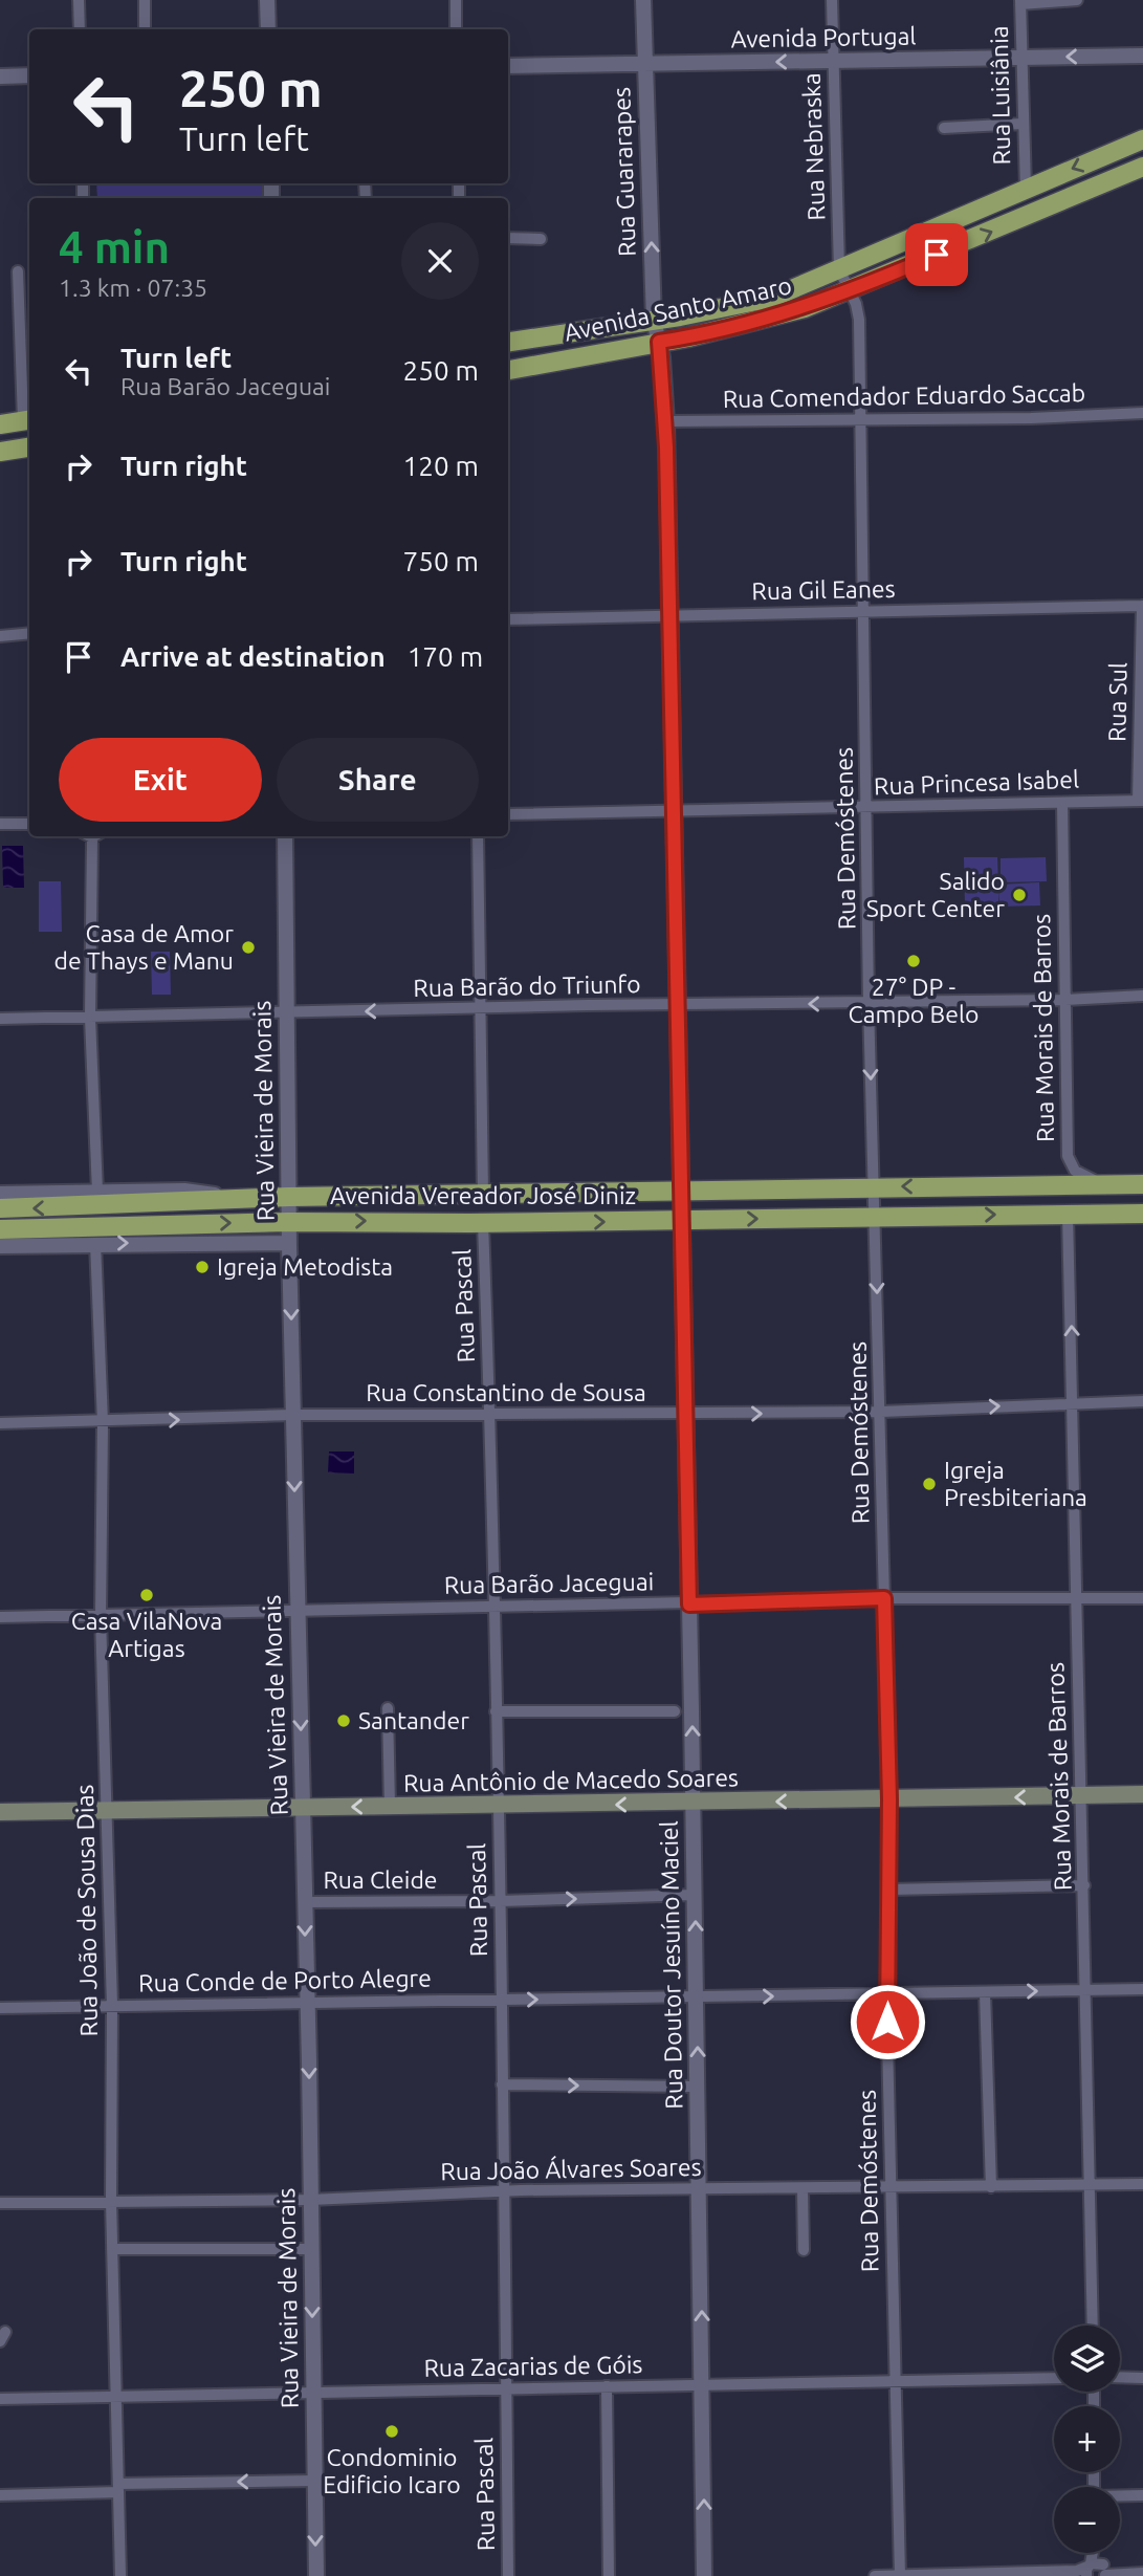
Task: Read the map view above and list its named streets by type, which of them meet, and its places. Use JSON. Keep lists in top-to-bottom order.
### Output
{
  "streets": {
    "main road": ["Avenida Santo Amaro", "Avenida Vereador José Diniz", "Rua Antônio de Macedo Soares"],
    "street": [
      "Avenida Portugal",
      "Rua Luisiânia",
      "Rua Nebraska",
      "Rua Guararapes",
      "Rua Comendador Eduardo Saccab",
      "Rua Gil Eanes",
      "Rua Sul",
      "Rua Princesa Isabel",
      "Rua Demóstenes",
      "Rua Barão do Triunfo",
      "Rua Morais de Barros",
      "Rua Vieira de Morais",
      "Rua Pascal",
      "Rua Constantino de Sousa",
      "Rua Barão Jaceguai",
      "Rua Cleide",
      "Rua João de Sousa Dias",
      "Rua Doutor Jesuíno Maciel",
      "Rua Conde de Porto Alegre",
      "Rua João Álvares Soares",
      "Rua Zacarias de Góis"
    ]
  },
  "crossings": [
    ["Avenida Portugal", "Rua Luisiânia"],
    ["Avenida Portugal", "Rua Nebraska"],
    ["Avenida Portugal", "Rua Guararapes"],
    ["Rua Luisiânia", "Avenida Santo Amaro"],
    ["Rua Nebraska", "Avenida Santo Amaro"],
    ["Rua Nebraska", "Rua Demóstenes"],
    ["Rua Guararapes", "Avenida Santo Amaro"],
    ["Rua Guararapes", "Rua Doutor Jesuíno Maciel"],
    ["Avenida Santo Amaro", "Rua Demóstenes"],
    ["Avenida Santo Amaro", "Rua Doutor Jesuíno Maciel"],
    ["Rua Comendador Eduardo Saccab", "Rua Demóstenes"],
    ["Rua Comendador Eduardo Saccab", "Rua Doutor Jesuíno Maciel"],
    ["Rua Gil Eanes", "Rua Sul"],
    ["Rua Gil Eanes", "Rua Demóstenes"],
    ["Rua Gil Eanes", "Rua Doutor Jesuíno Maciel"],
    ["Rua Sul", "Rua Princesa Isabel"],
    ["Rua Princesa Isabel", "Rua Demóstenes"],
    ["Rua Princesa Isabel", "Rua Morais de Barros"],
    ["Rua Princesa Isabel", "Rua Doutor Jesuíno Maciel"],
    ["Rua Demóstenes", "Rua Barão do Triunfo"],
    ["Rua Demóstenes", "Avenida Vereador José Diniz"],
    ["Rua Demóstenes", "Rua Constantino de Sousa"],
    ["Rua Demóstenes", "Rua Barão Jaceguai"],
    ["Rua Demóstenes", "Rua Antônio de Macedo Soares"],
    ["Rua Demóstenes", "Rua Conde de Porto Alegre"],
    ["Rua Demóstenes", "Rua João Álvares Soares"],
    ["Rua Demóstenes", "Rua Zacarias de Góis"],
    ["Rua Barão do Triunfo", "Rua Morais de Barros"],
    ["Rua Barão do Triunfo", "Rua Vieira de Morais"],
    ["Rua Barão do Triunfo", "Rua Doutor Jesuíno Maciel"],
    ["Rua Morais de Barros", "Avenida Vereador José Diniz"],
    ["Rua Morais de Barros", "Rua Constantino de Sousa"],
    ["Rua Morais de Barros", "Rua Barão Jaceguai"],
    ["Rua Morais de Barros", "Rua Antônio de Macedo Soares"],
    ["Rua Morais de Barros", "Rua Conde de Porto Alegre"],
    ["Rua Morais de Barros", "Rua João Álvares Soares"],
    ["Rua Vieira de Morais", "Avenida Vereador José Diniz"],
    ["Rua Vieira de Morais", "Rua Constantino de Sousa"],
    ["Rua Vieira de Morais", "Rua Barão Jaceguai"],
    ["Rua Vieira de Morais", "Rua Antônio de Macedo Soares"],
    ["Rua Vieira de Morais", "Rua Cleide"],
    ["Rua Vieira de Morais", "Rua Conde de Porto Alegre"],
    ["Rua Vieira de Morais", "Rua João Álvares Soares"],
    ["Rua Vieira de Morais", "Rua Zacarias de Góis"],
    ["Avenida Vereador José Diniz", "Rua Pascal"],
    ["Avenida Vereador José Diniz", "Rua Doutor Jesuíno Maciel"],
    ["Rua Pascal", "Rua Constantino de Sousa"],
    ["Rua Pascal", "Rua Barão Jaceguai"],
    ["Rua Pascal", "Rua Antônio de Macedo Soares"],
    ["Rua Pascal", "Rua Cleide"],
    ["Rua Pascal", "Rua Conde de Porto Alegre"],
    ["Rua Pascal", "Rua João Álvares Soares"],
    ["Rua Pascal", "Rua Zacarias de Góis"],
    ["Rua Constantino de Sousa", "Rua João de Sousa Dias"],
    ["Rua Constantino de Sousa", "Rua Doutor Jesuíno Maciel"],
    ["Rua Barão Jaceguai", "Rua João de Sousa Dias"],
    ["Rua Barão Jaceguai", "Rua Doutor Jesuíno Maciel"],
    ["Rua Antônio de Macedo Soares", "Rua João de Sousa Dias"],
    ["Rua Antônio de Macedo Soares", "Rua Doutor Jesuíno Maciel"],
    ["Rua Cleide", "Rua Doutor Jesuíno Maciel"],
    ["Rua João de Sousa Dias", "Rua Conde de Porto Alegre"],
    ["Rua João de Sousa Dias", "Rua João Álvares Soares"],
    ["Rua João de Sousa Dias", "Rua Zacarias de Góis"],
    ["Rua Doutor Jesuíno Maciel", "Rua Conde de Porto Alegre"],
    ["Rua Doutor Jesuíno Maciel", "Rua João Álvares Soares"],
    ["Rua Doutor Jesuíno Maciel", "Rua Zacarias de Góis"]
  ],
  "one_way": [
    "Avenida Portugal",
    "Rua Guararapes",
    "Rua Vieira de Morais",
    "Rua Constantino de Sousa",
    "Rua Antônio de Macedo Soares",
    "Rua Cleide"
  ],
  "places": [
    "Salido Sport Center",
    "Casa de Amor de Thays e Manu",
    "27° DP - Campo Belo",
    "Igreja Metodista",
    "Igreja Presbiteriana",
    "Casa VilaNova Artigas",
    "Santander",
    "Condominio Edificio Icaro"
  ],
  "page": {
    "turn": ["250 m", "Turn left"],
    "heading": ["4 min", "1.3 km · 07:35"],
    "list": [
      {
        "name": "Turn left",
        "note": "Rua Barão Jaceguai",
        "value": "250 m"
      },
      {
        "name": "Turn right",
        "value": "120 m"
      },
      {
        "name": "Turn right",
        "value": "750 m"
      },
      {
        "name": "Arrive at destination",
        "value": "170 m"
      }
    ],
    "buttons": ["Exit", "Share"],
    "map_buttons": ["+", "−"]
  }
}
